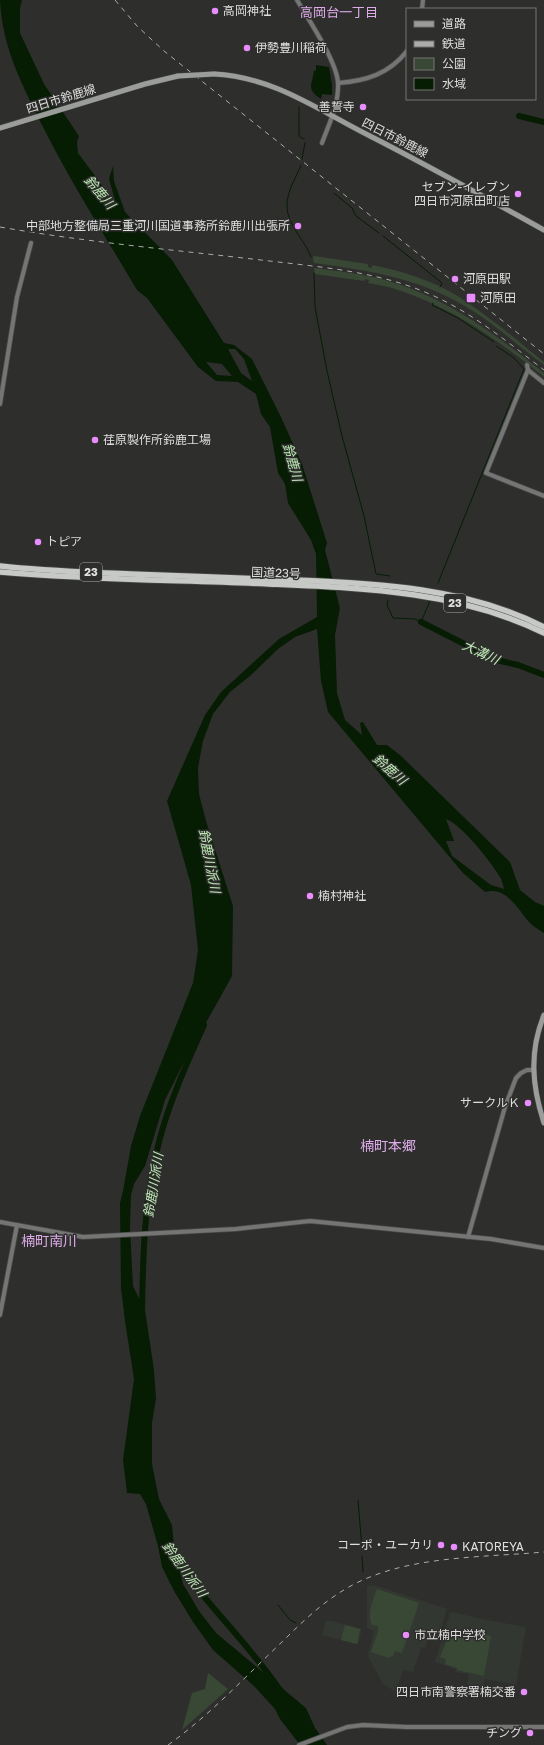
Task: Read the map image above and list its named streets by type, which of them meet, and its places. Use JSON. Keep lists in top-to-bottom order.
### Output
{
  "streets": {
    "highway": ["23", "国道23号"],
    "main road": ["四日市鈴鹿線"]
  },
  "districts": ["高岡台一丁目", "楠町本郷", "楠町南川"],
  "water": ["鈴鹿川", "大溝川", "鈴鹿川派川"],
  "places": {
    "other": [
      "高岡神社",
      "伊勢豊川稲荷",
      "善誓寺",
      "セブン-イレブン 四日市河原田町店",
      "中部地方整備局三重河川国道事務所鈴鹿川出張所",
      "河原田駅",
      "荏原製作所鈴鹿工場",
      "トピア",
      "楠村神社",
      "サークルＫ",
      "コーポ・ユーカリ",
      "KATOREYA",
      "市立楠中学校",
      "四日市南警察署楠交番",
      "チング"
    ],
    "transit": ["河原田"]
  },
  "legend": [
    "道路",
    "鉄道",
    "公園",
    "水域"
  ]
}
